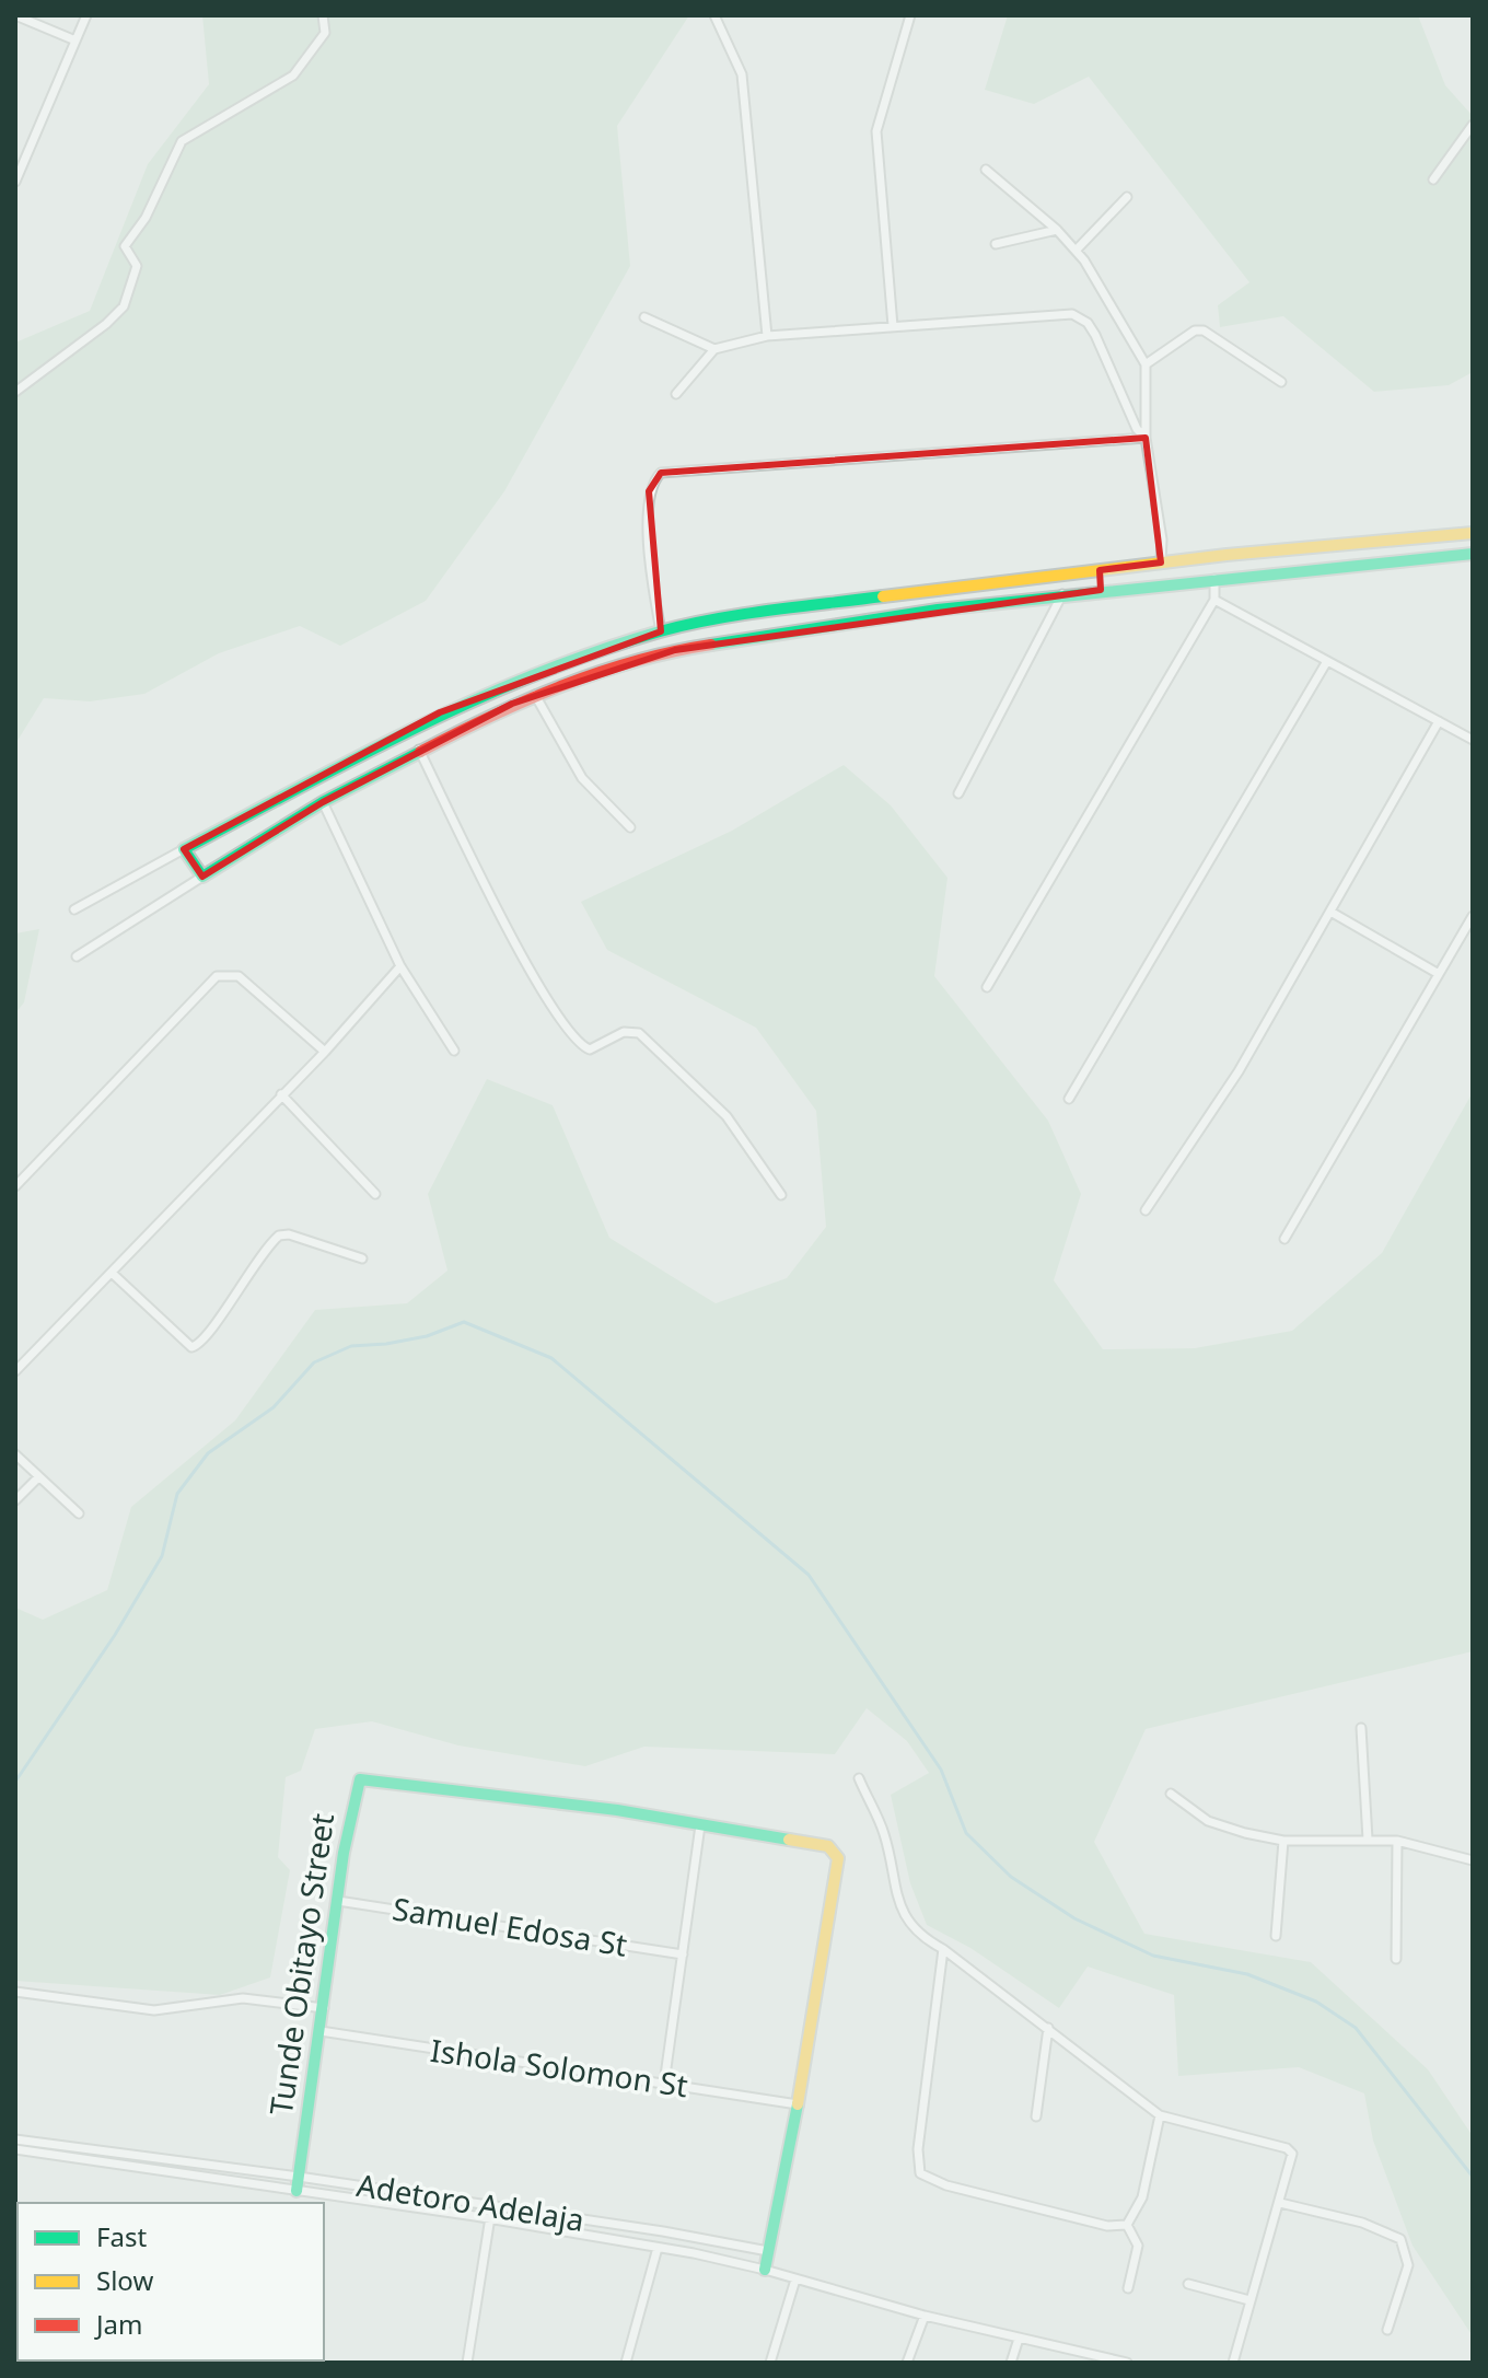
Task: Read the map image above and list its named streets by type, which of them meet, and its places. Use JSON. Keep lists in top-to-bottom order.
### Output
{
  "streets": {
    "street": [
      "Samuel Edosa St",
      "Tunde Obitayo Street",
      "Ishola Solomon St",
      "Adetoro Adelaja"
    ]
  },
  "crossings": [
    ["Samuel Edosa St", "Tunde Obitayo Street"],
    ["Tunde Obitayo Street", "Ishola Solomon St"],
    ["Tunde Obitayo Street", "Adetoro Adelaja"]
  ],
  "legend": ["Fast", "Slow", "Jam"]
}
